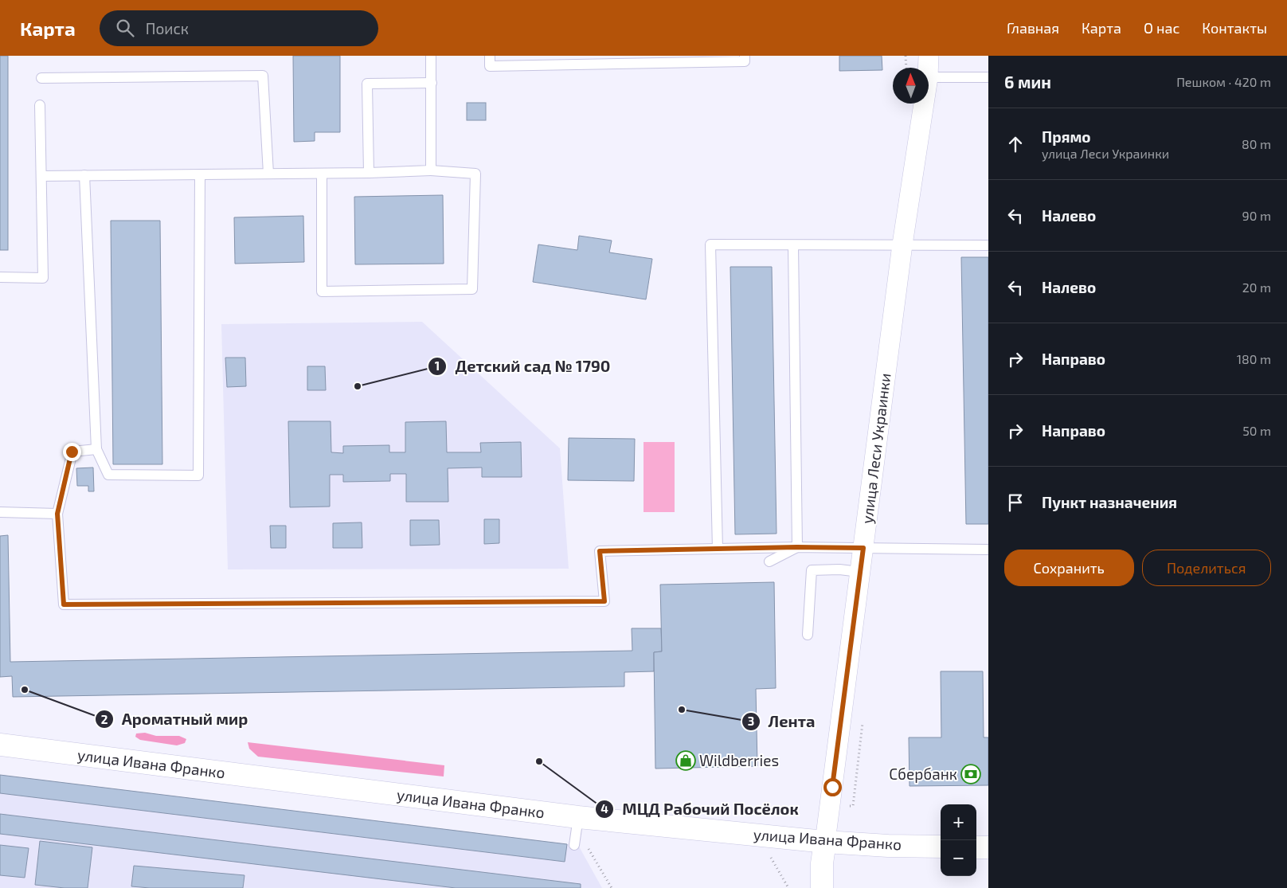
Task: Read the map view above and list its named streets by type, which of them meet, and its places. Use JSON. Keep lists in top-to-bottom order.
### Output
{
  "streets": {
    "street": ["улица Леси Украинки", "улица Ивана Франко"]
  },
  "crossings": [
    ["улица Леси Украинки", "улица Ивана Франко"]
  ],
  "places": {
    "other": [
      "Детский сад № 1790",
      "Ароматный мир",
      "Лента",
      "МЦД Рабочий Посёлок"
    ],
    "shop": ["Wildberries"],
    "bank": ["Сбербанк"]
  },
  "north": "top",
  "page": {
    "header": "Карта",
    "search": "Поиск",
    "nav": [
      "Главная",
      "Карта",
      "О нас",
      "Контакты"
    ],
    "heading": ["6 мин", "Пешком · 420 m"],
    "list": [
      ["Прямо", "улица Леси Украинки", "80 m"],
      ["Налево", "90 m"],
      ["Налево", "20 m"],
      ["Направо", "180 m"],
      ["Направо", "50 m"],
      "Пункт назначения"
    ],
    "buttons": ["Сохранить", "Поделиться"],
    "map_buttons": ["+", "−"]
  }
}
